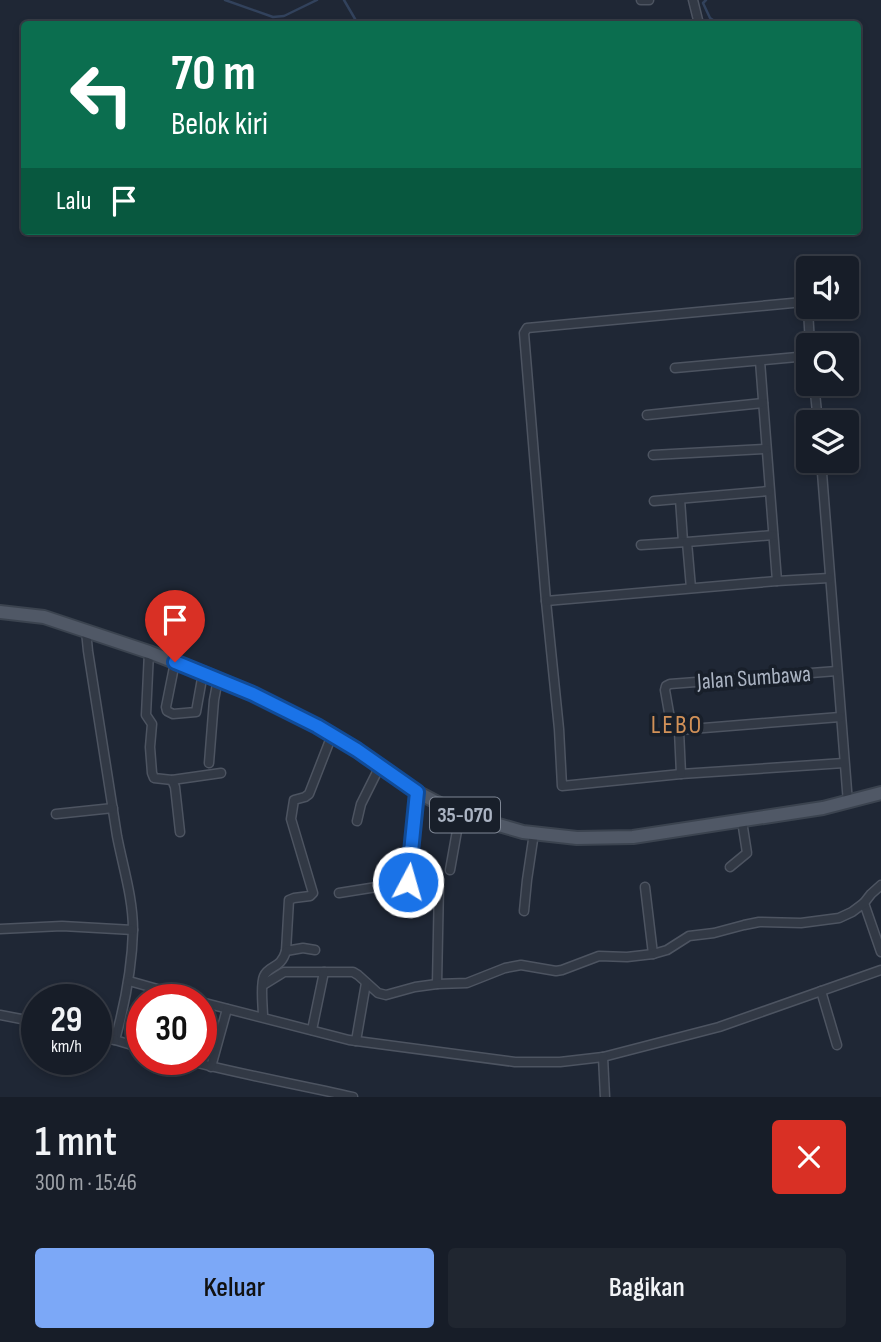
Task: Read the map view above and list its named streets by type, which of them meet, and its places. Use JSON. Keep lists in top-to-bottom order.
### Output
{
  "streets": {
    "main road": ["35-070"],
    "street": ["Jalan Sumbawa"]
  },
  "districts": ["LEBO"],
  "page": {
    "turn": ["70 m", "Belok kiri"],
    "then": "Lalu",
    "speed": "29 km/h",
    "limit": "30",
    "heading": ["1 mnt", "300 m · 15:46"],
    "buttons": ["Keluar", "Bagikan"]
  }
}
